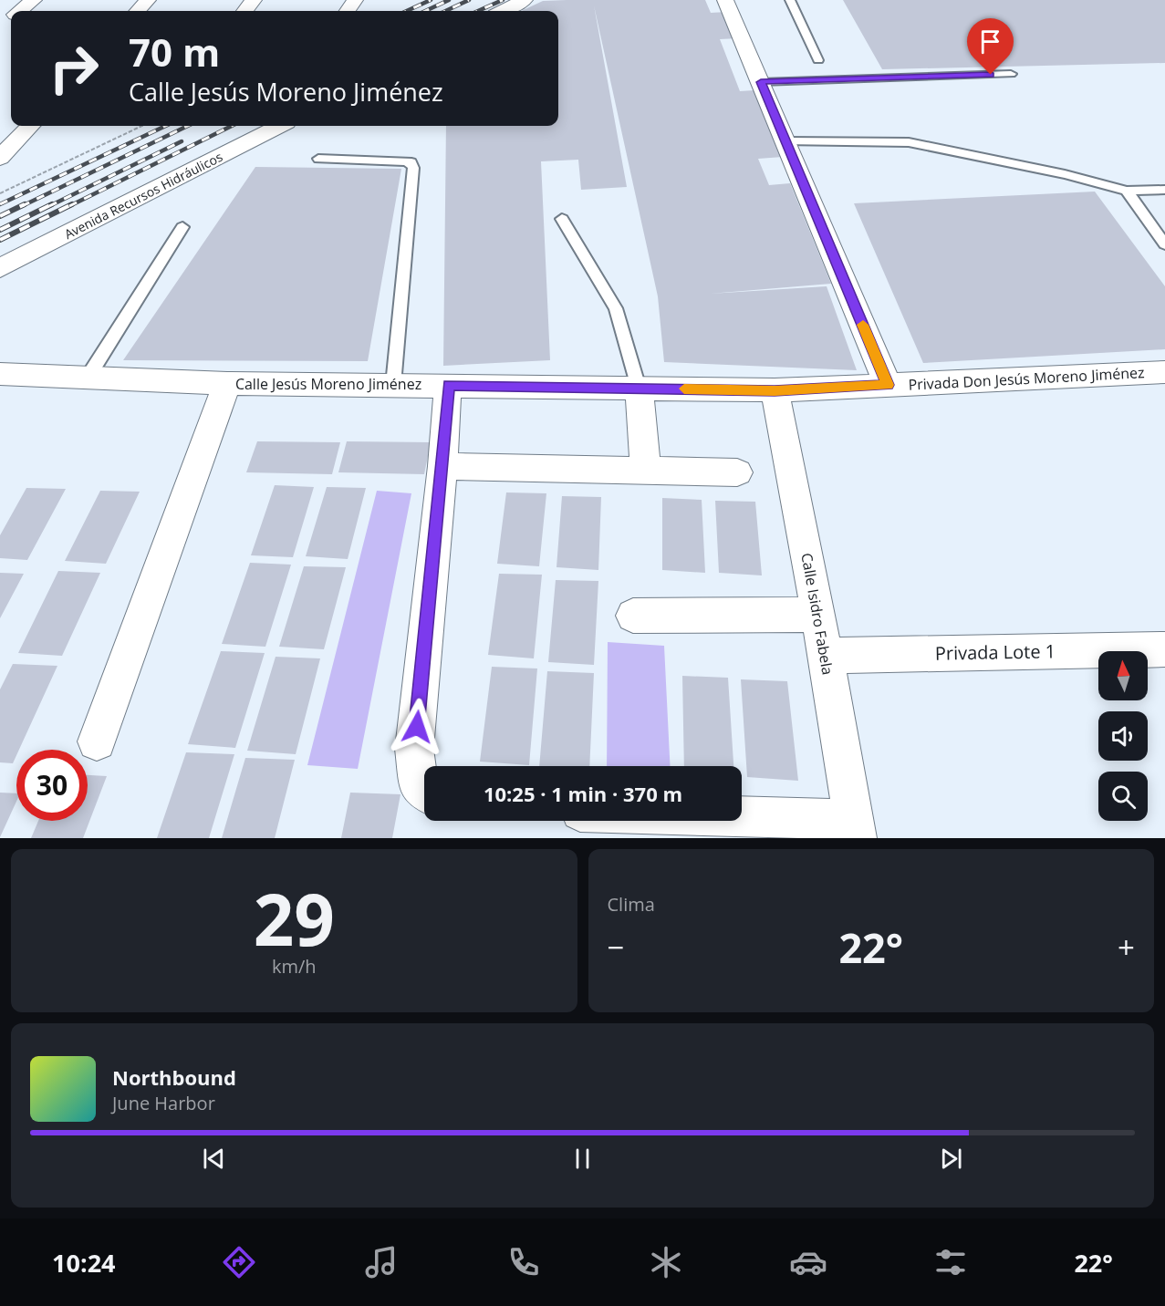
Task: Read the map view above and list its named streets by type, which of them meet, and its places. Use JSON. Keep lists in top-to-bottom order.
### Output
{
  "streets": {
    "street": [
      "Avenida Recursos Hidráulicos",
      "Privada Don Jesús Moreno Jiménez",
      "Calle Jesús Moreno Jiménez",
      "Calle Isidro Fabela",
      "Privada Lote 1"
    ]
  },
  "crossings": [
    ["Privada Don Jesús Moreno Jiménez", "Calle Jesús Moreno Jiménez"],
    ["Calle Jesús Moreno Jiménez", "Calle Isidro Fabela"],
    ["Calle Isidro Fabela", "Privada Lote 1"]
  ],
  "north": "top",
  "page": {
    "turn": ["70 m", "Calle Jesús Moreno Jiménez"],
    "limit": "30",
    "trip": "10:25 · 1 min · 370 m",
    "tile": [
      ["29", "km/h"],
      "Clima"
    ],
    "heat": ["−", "22°", "+"],
    "song": ["Northbound", "June Harbor"],
    "tabs": ["10:24", "22°"]
  }
}
